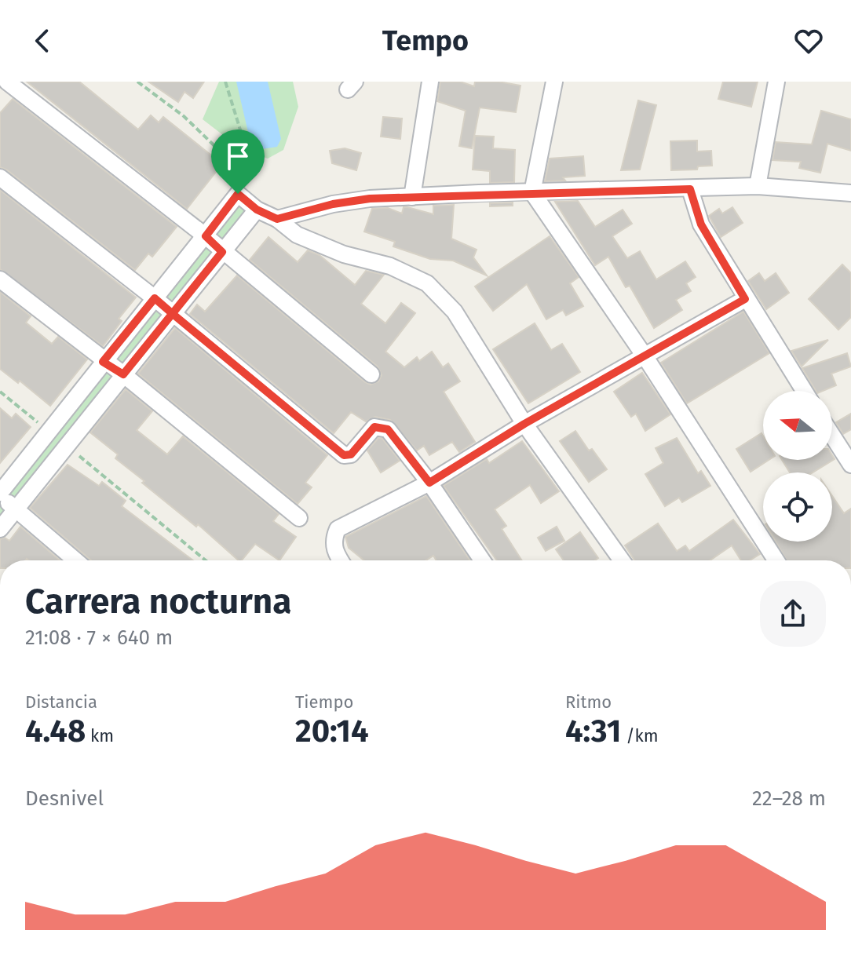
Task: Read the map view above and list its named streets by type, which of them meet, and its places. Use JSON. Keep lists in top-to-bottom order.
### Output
{
  "north": "left",
  "page": {
    "header": "Tempo",
    "heading": ["Carrera nocturna", "21:08 · 7 × 640 m"],
    "stats": [
      ["Distancia", "4.48 km"],
      ["Tiempo", "20:14"],
      ["Ritmo", "4:31 /km"]
    ],
    "chart": ["Desnivel", "22–28 m"]
  }
}
